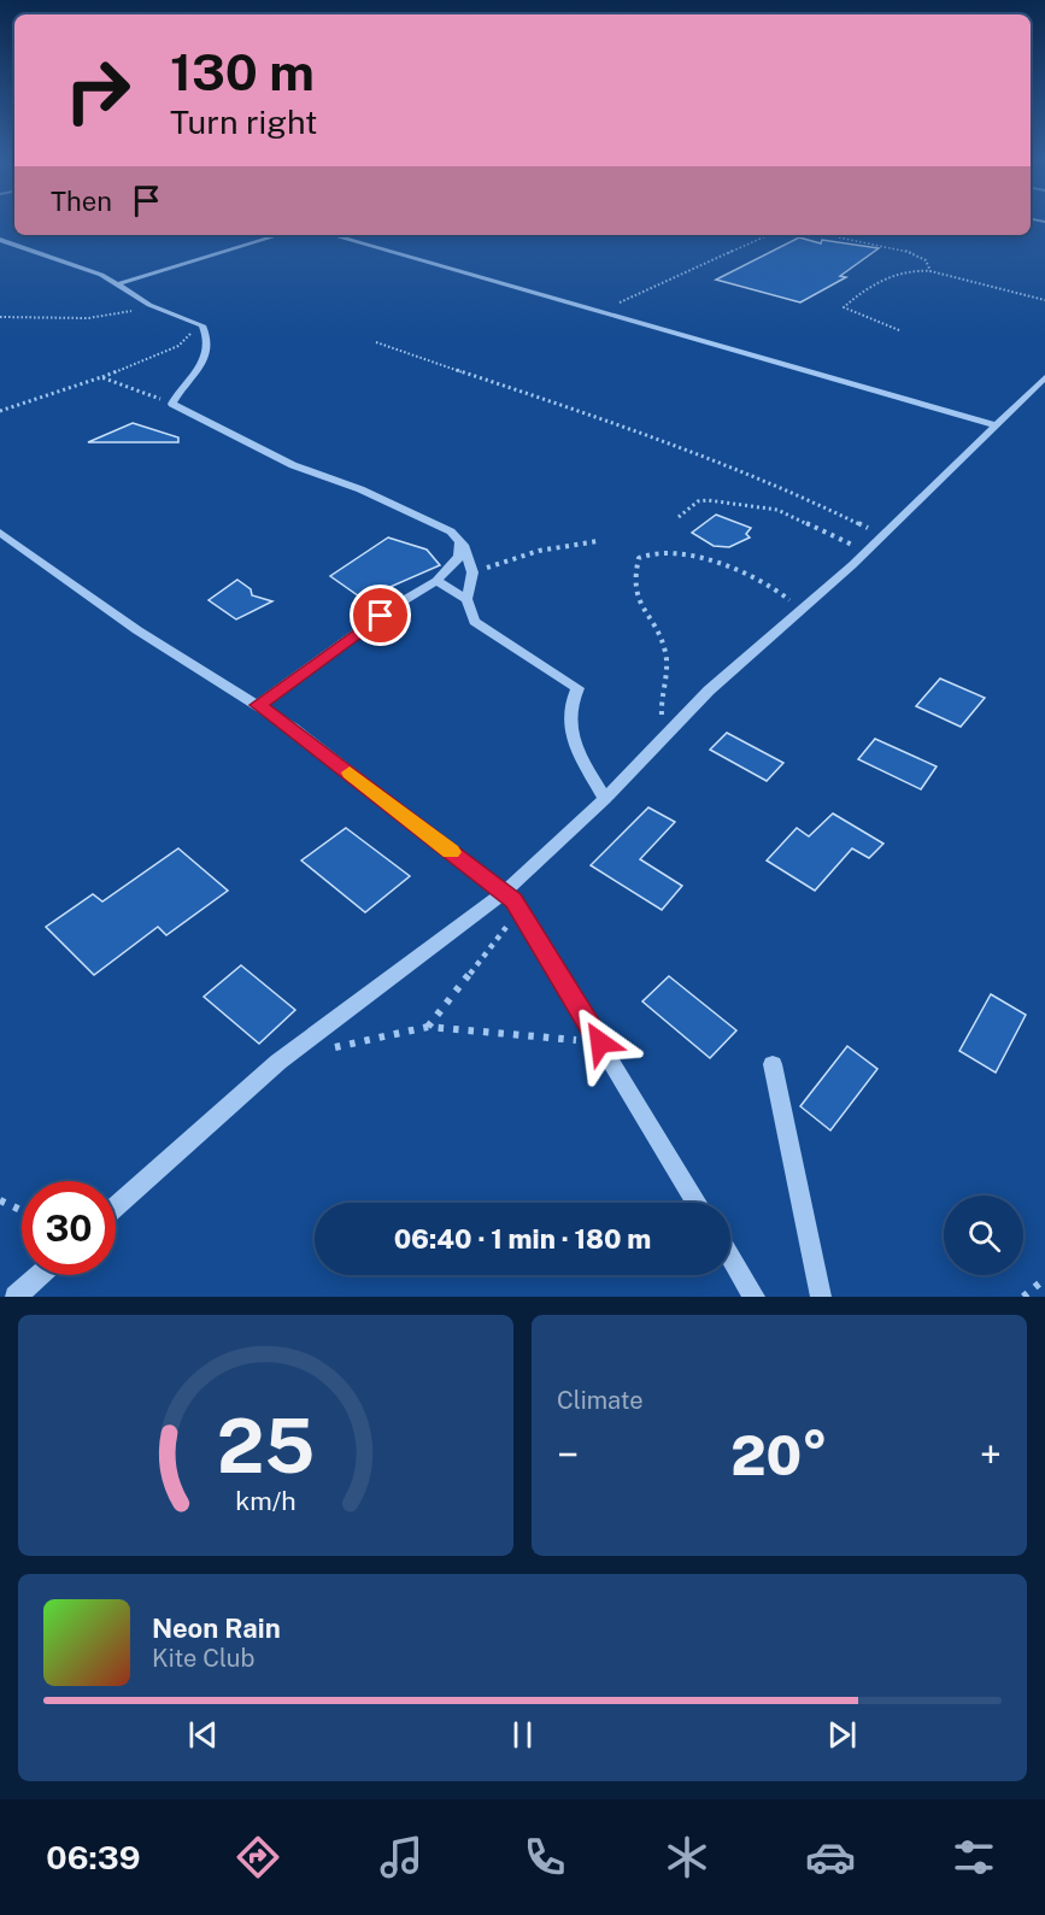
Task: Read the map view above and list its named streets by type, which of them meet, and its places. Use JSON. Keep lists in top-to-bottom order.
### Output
{
  "page": {
    "turn": ["130 m", "Turn right"],
    "then": "Then",
    "limit": "30",
    "trip": "06:40 · 1 min · 180 m",
    "tile": "Climate",
    "heat": ["−", "20°", "+"],
    "song": ["Neon Rain", "Kite Club"],
    "tabs": "06:39",
    "gauge": ["25", "km/h"]
  }
}
